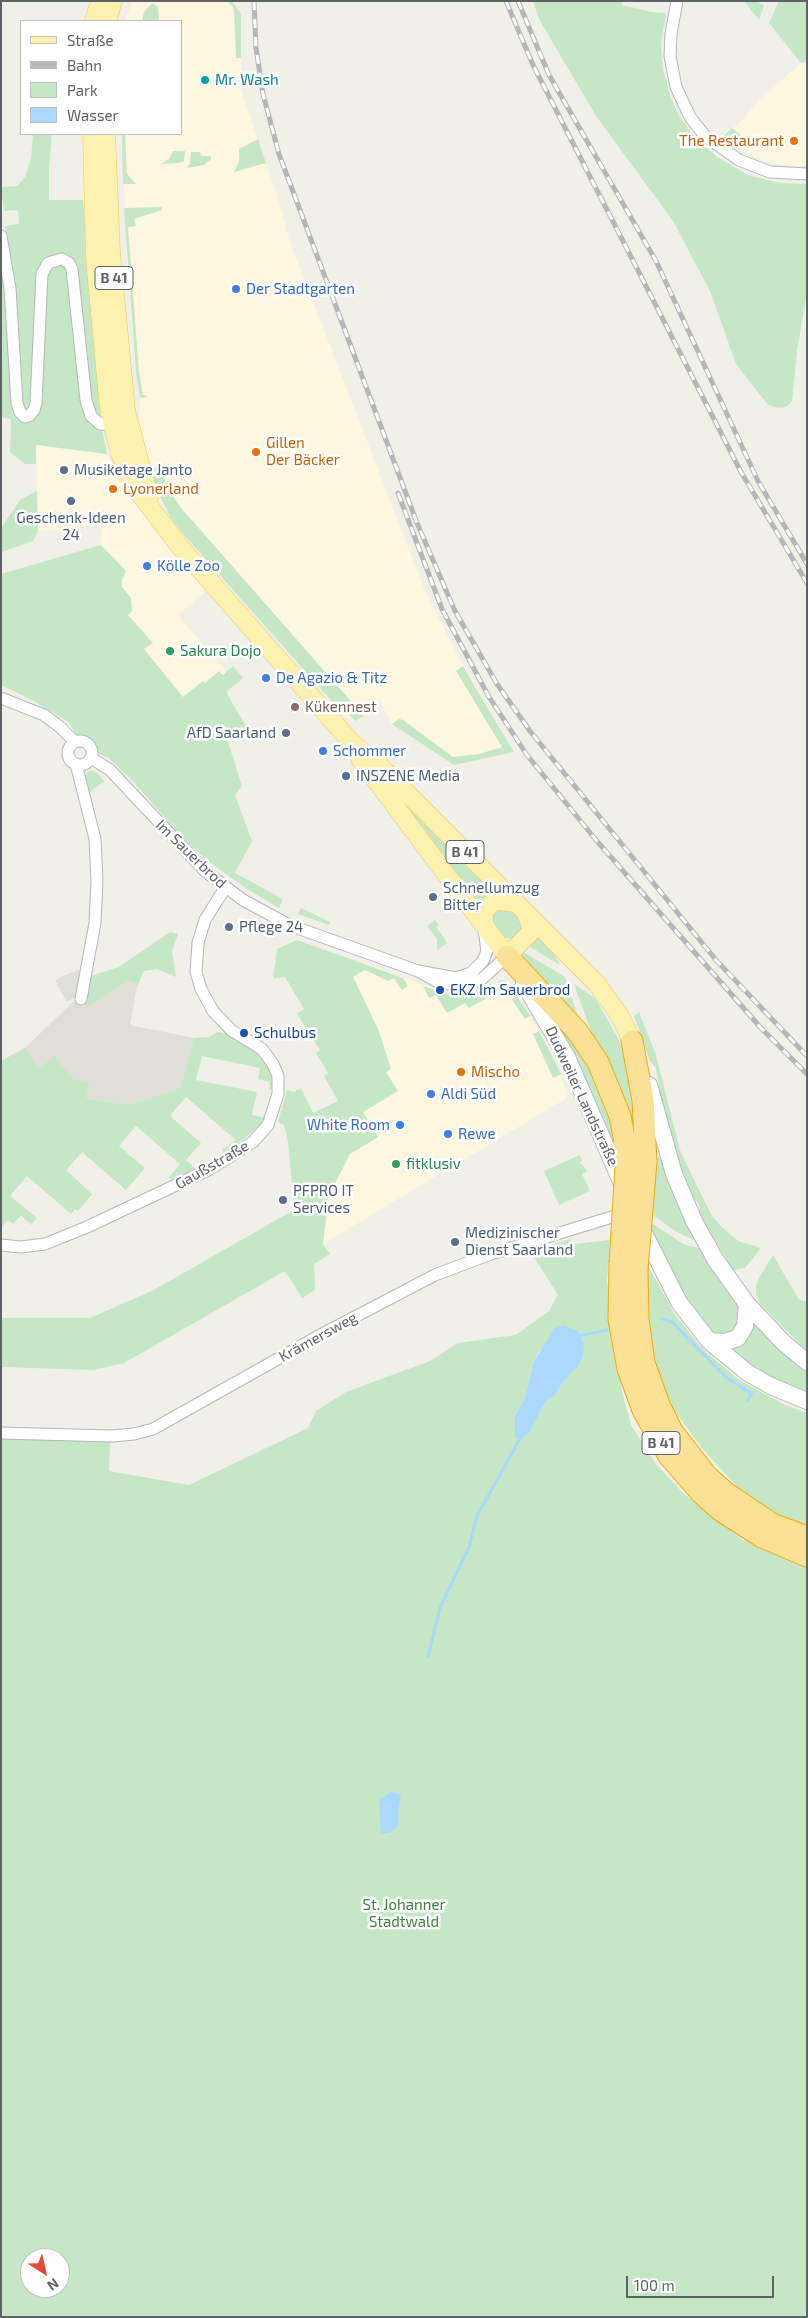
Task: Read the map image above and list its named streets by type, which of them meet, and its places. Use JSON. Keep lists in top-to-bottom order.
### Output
{
  "streets": {
    "highway": ["B 41"],
    "main road": ["Dudweiler Landstraße"],
    "street": ["Im Sauerbrod", "Gaußstraße", "Krämersweg"]
  },
  "crossings": [
    ["B 41", "Im Sauerbrod"],
    ["B 41", "Dudweiler Landstraße"],
    ["Im Sauerbrod", "Dudweiler Landstraße"],
    ["Im Sauerbrod", "Gaußstraße"],
    ["Dudweiler Landstraße", "Krämersweg"]
  ],
  "parks": ["St. Johanner Stadtwald"],
  "places": [
    "Mr. Wash",
    "The Restaurant",
    "Der Stadtgarten",
    "Gillen Der Bäcker",
    "Musiketage Janto",
    "Lyonerland",
    "Geschenk-Ideen 24",
    "Kölle Zoo",
    "Sakura Dojo",
    "De Agazio & Titz",
    "Kükennest",
    "AfD Saarland",
    "Schommer",
    "INSZENE Media",
    "Schnellumzug Bitter",
    "Pflege 24",
    "EKZ Im Sauerbrod",
    "Schulbus",
    "Mischo",
    "Aldi Süd",
    "White Room",
    "Rewe",
    "fitklusiv",
    "PFPRO IT Services",
    "Medizinischer Dienst Saarland"
  ],
  "legend": [
    "Straße",
    "Bahn",
    "Park",
    "Wasser"
  ],
  "scale_bar": "100 m",
  "north": "bottom right"
}
